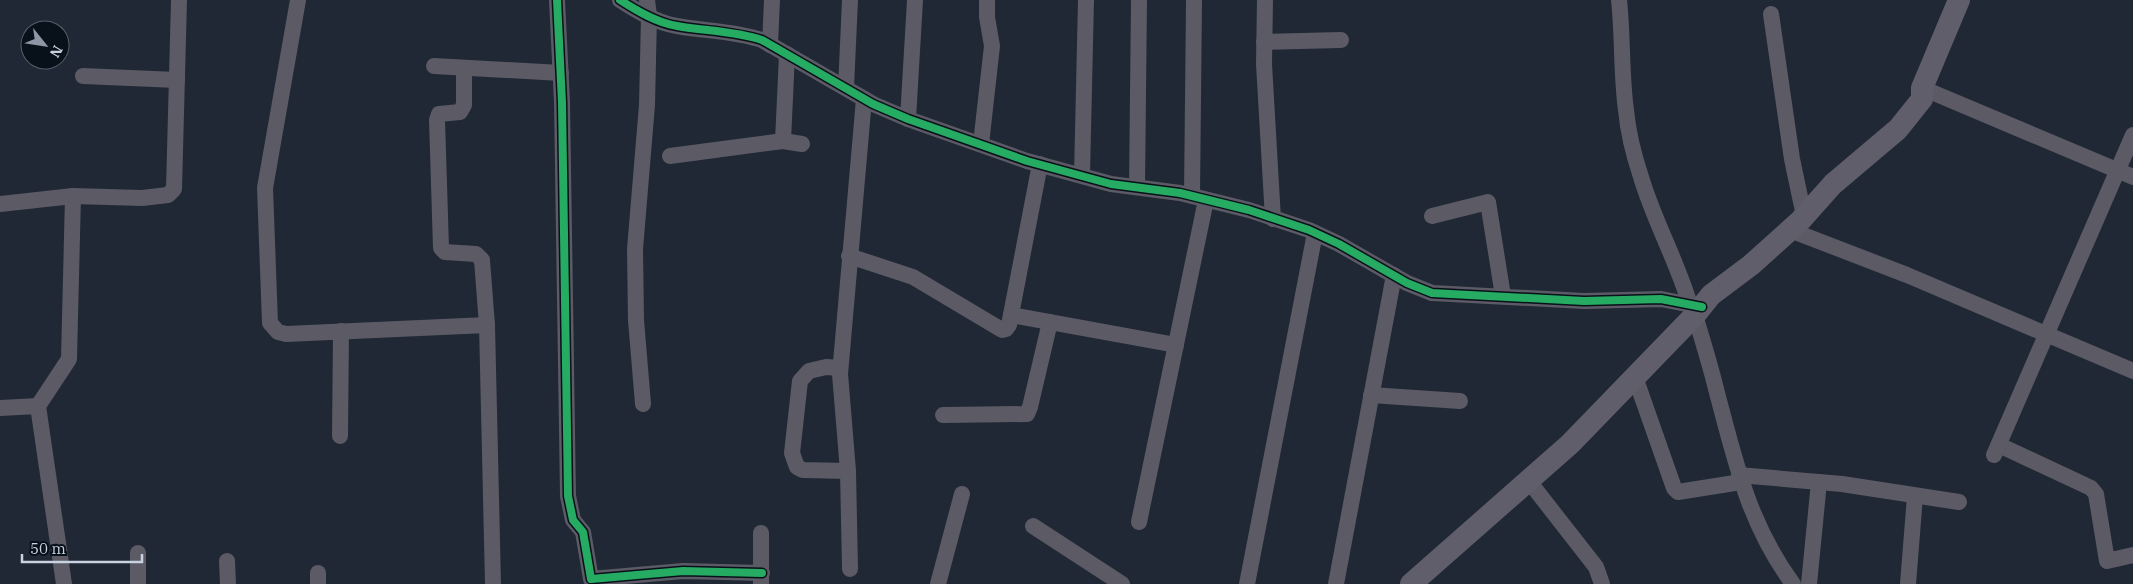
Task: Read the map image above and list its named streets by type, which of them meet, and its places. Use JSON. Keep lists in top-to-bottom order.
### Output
{
  "scale_bar": "50 m",
  "north": "bottom right"
}
